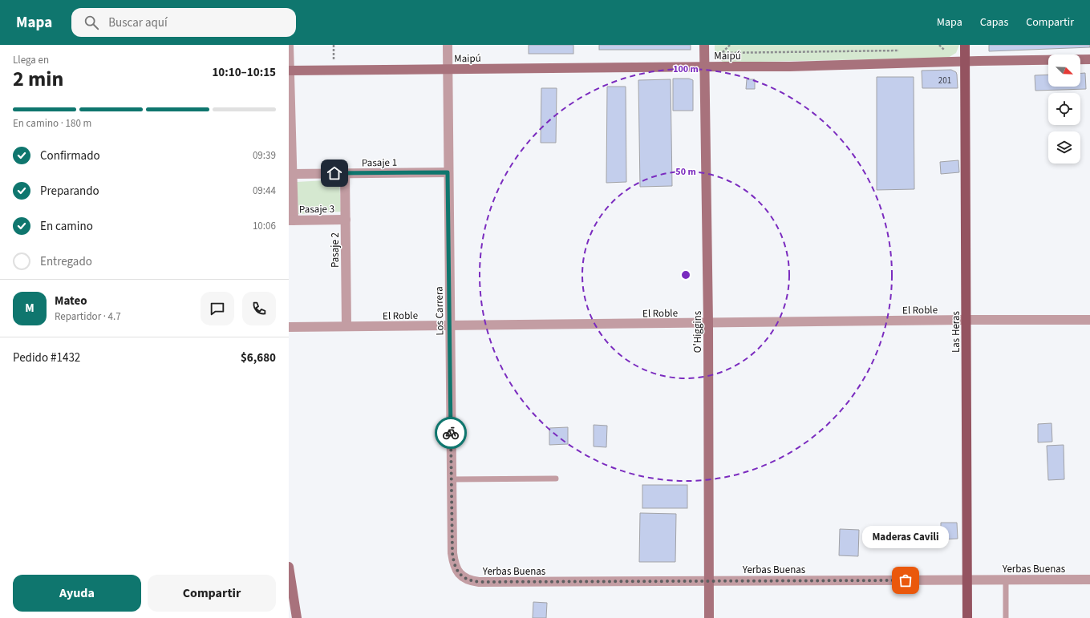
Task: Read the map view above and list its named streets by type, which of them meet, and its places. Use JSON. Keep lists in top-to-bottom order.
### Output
{
  "streets": {
    "main road": ["Maipú", "O'Higgins", "Las Heras"],
    "street": [
      "Pasaje 1",
      "Pasaje 3",
      "Pasaje 2",
      "El Roble",
      "Los Carrera",
      "Yerbas Buenas"
    ]
  },
  "crossings": [
    ["Maipú", "Los Carrera"],
    ["Maipú", "O'Higgins"],
    ["Maipú", "Las Heras"],
    ["Pasaje 1", "Pasaje 2"],
    ["Pasaje 1", "Los Carrera"],
    ["Pasaje 3", "Pasaje 2"],
    ["Pasaje 2", "El Roble"],
    ["El Roble", "Los Carrera"],
    ["El Roble", "O'Higgins"],
    ["El Roble", "Las Heras"],
    ["Los Carrera", "Yerbas Buenas"],
    ["O'Higgins", "Yerbas Buenas"],
    ["Las Heras", "Yerbas Buenas"]
  ],
  "places": ["Maderas Cavili"],
  "house_numbers": ["201"],
  "north": "bottom right",
  "page": {
    "header": "Mapa",
    "search": "Buscar aquí",
    "nav": ["Mapa", "Capas", "Compartir"],
    "heading": ["2 min", "Llega en", "10:10–10:15"],
    "panel": [
      "Mateo",
      "Repartidor · 4.7",
      "Pedido #1432",
      "$6,680"
    ],
    "bar": "En camino · 180 m",
    "list": [
      ["Confirmado", "09:39"],
      ["Preparando", "09:44"],
      ["En camino", "10:06"],
      "Entregado"
    ],
    "round": "M",
    "bubble": "Maderas Cavili",
    "buttons": ["Ayuda", "Compartir"]
  },
  "rings": ["100 m", "50 m"]
}
